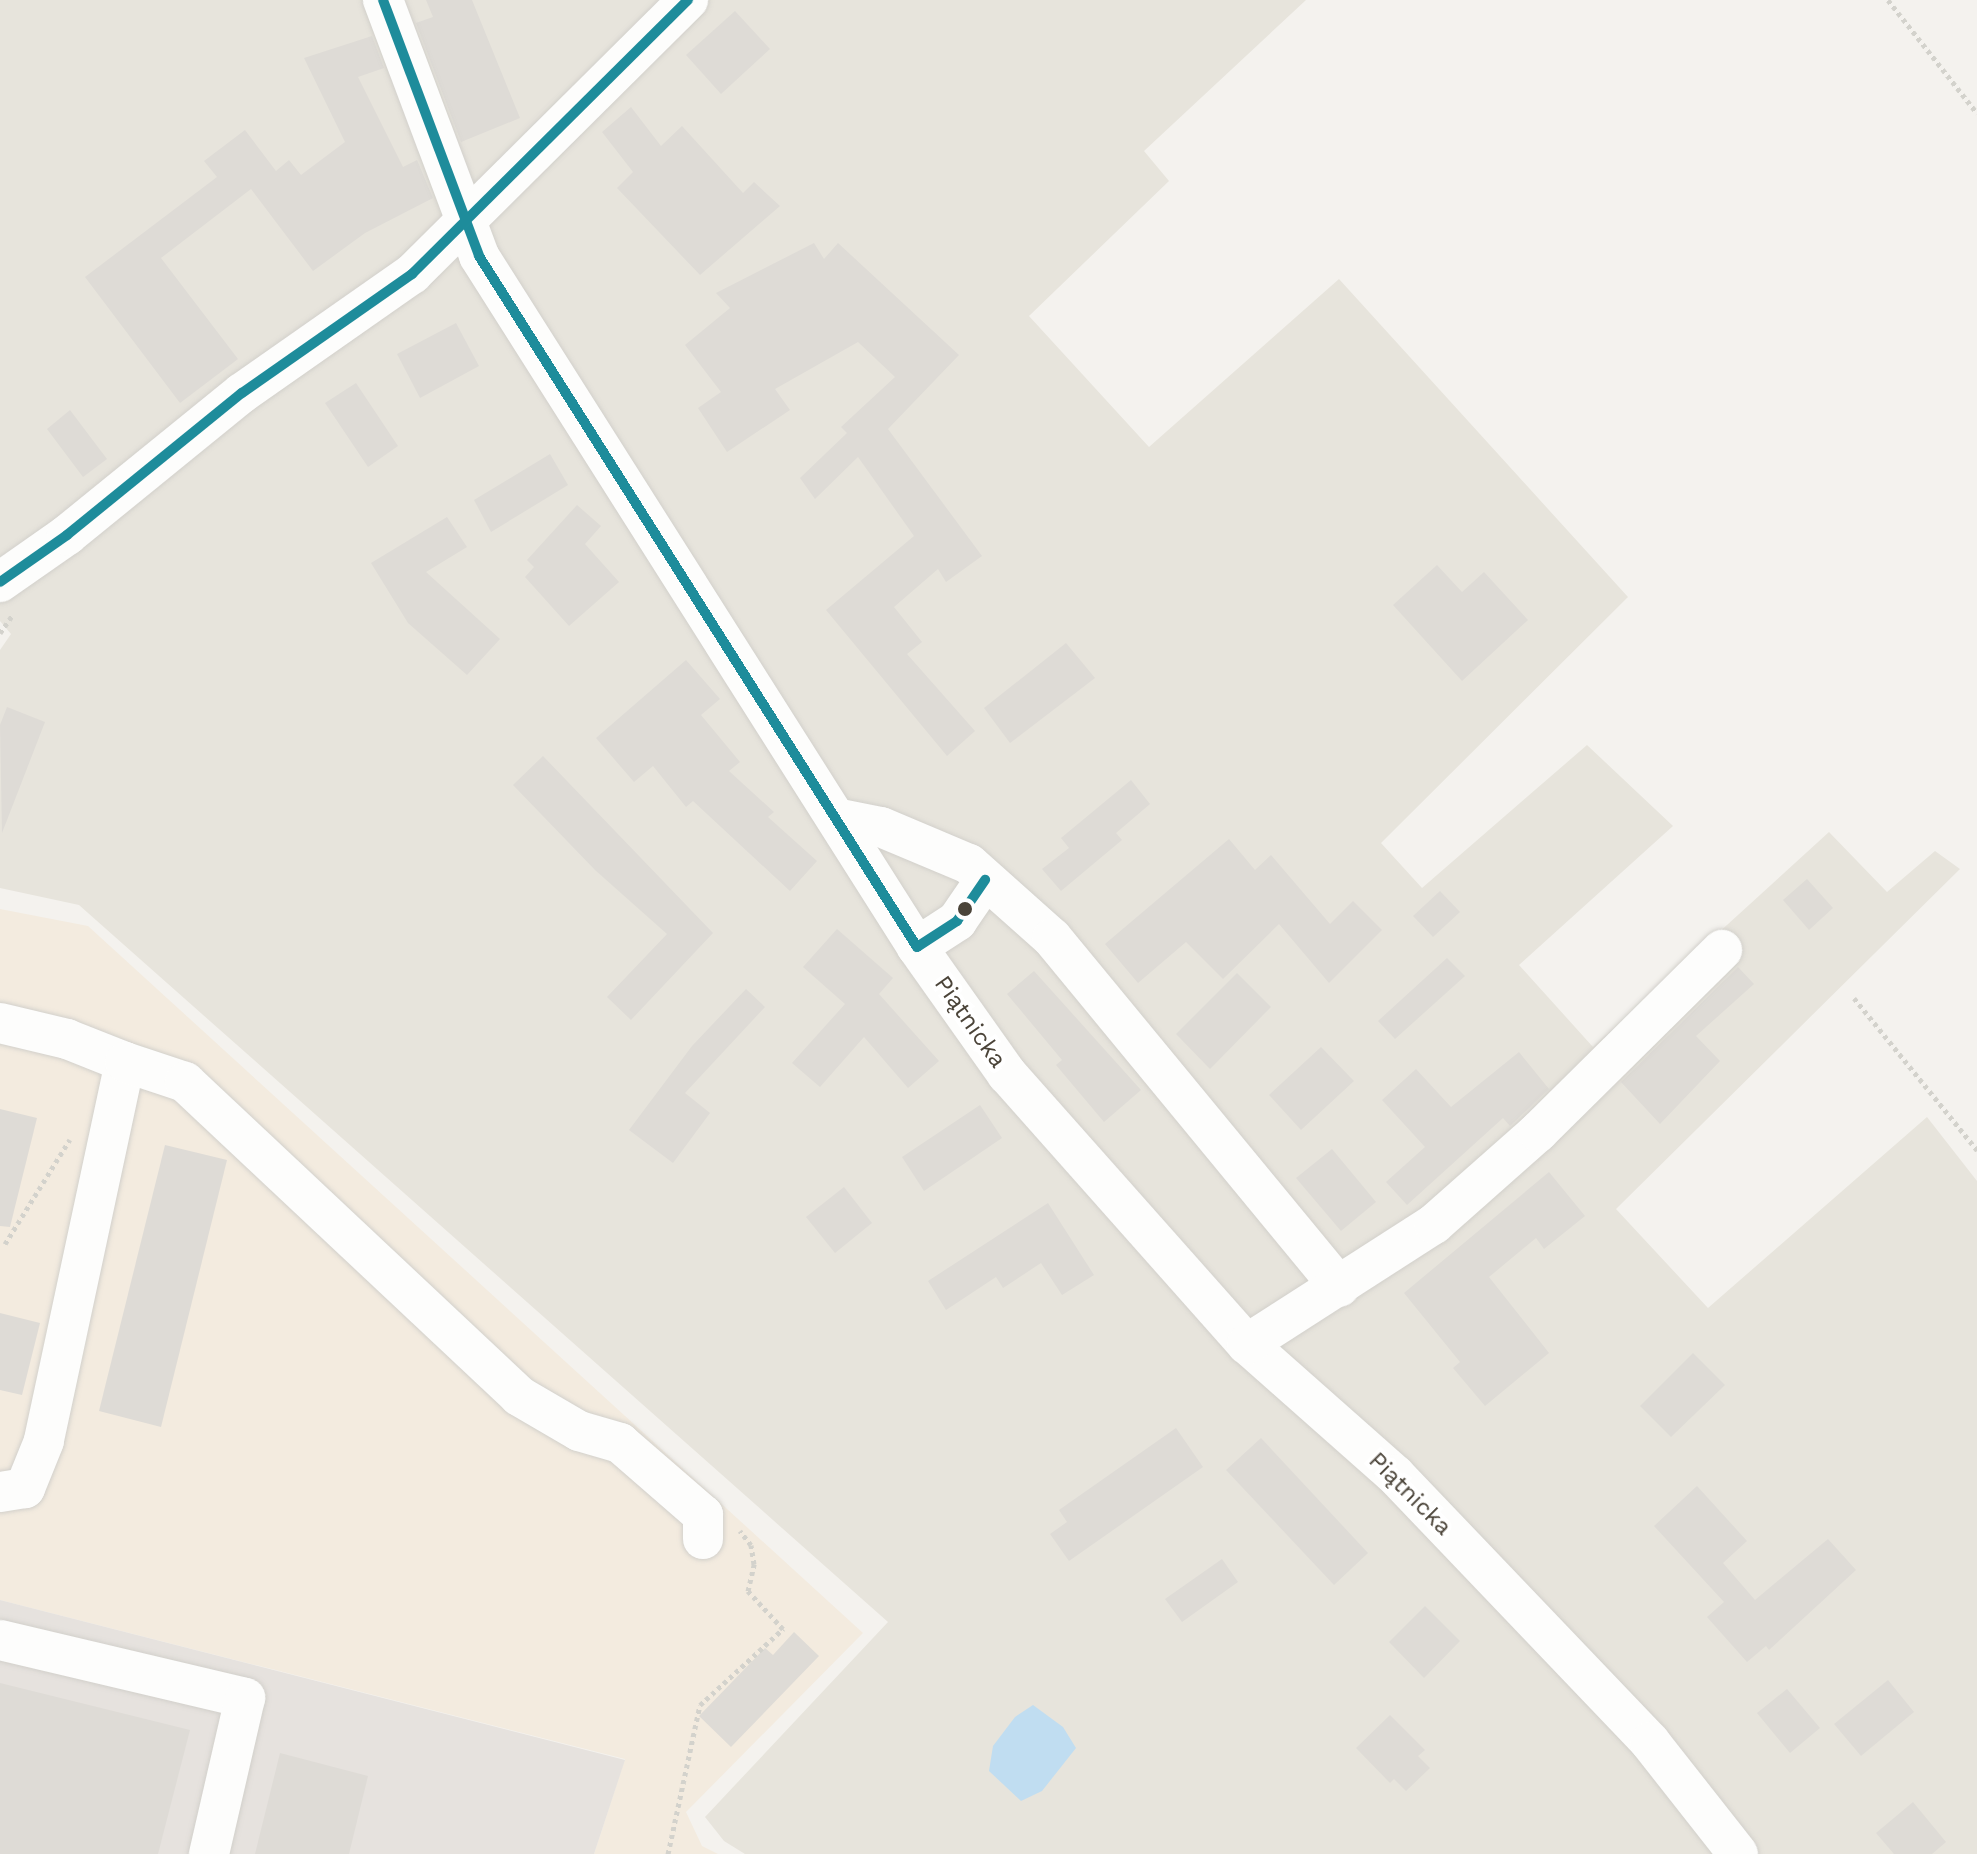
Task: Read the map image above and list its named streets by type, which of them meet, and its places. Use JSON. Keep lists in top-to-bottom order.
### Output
{
  "streets": {
    "street": ["Piątnicka"]
  }
}
